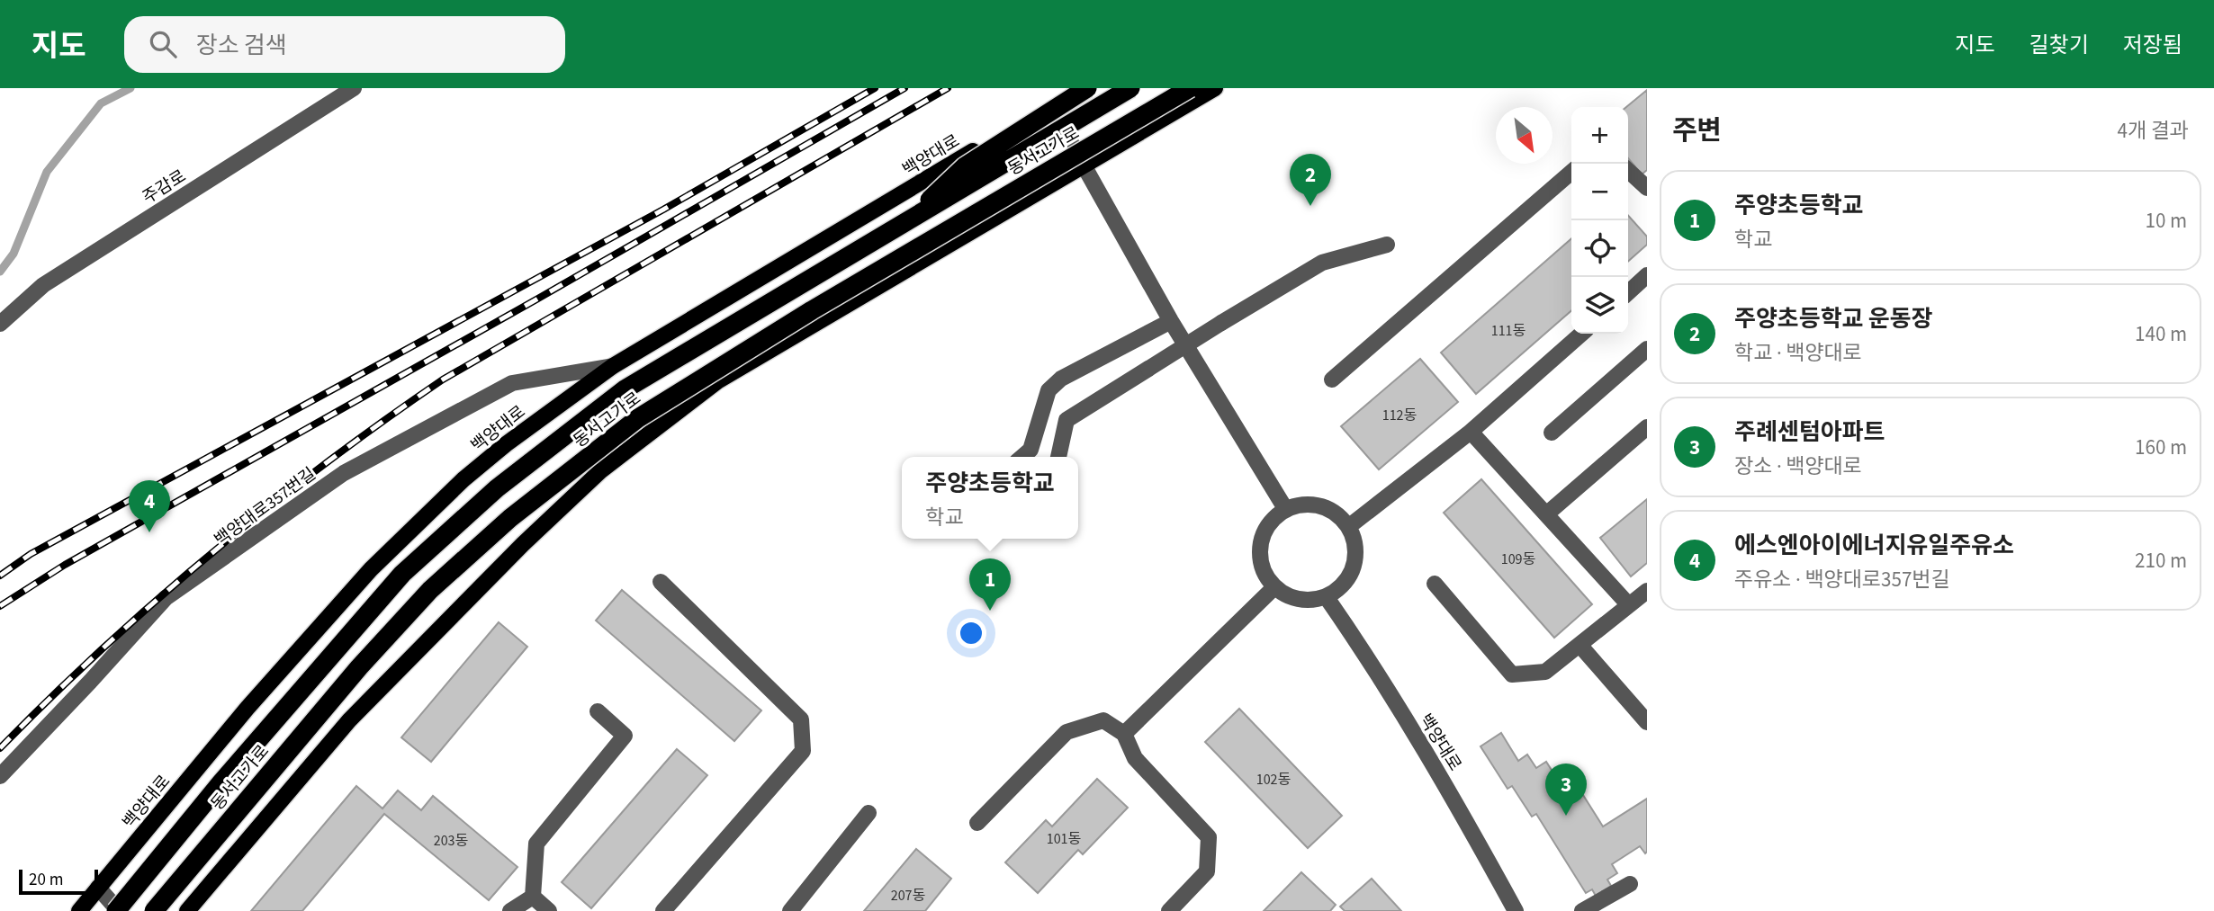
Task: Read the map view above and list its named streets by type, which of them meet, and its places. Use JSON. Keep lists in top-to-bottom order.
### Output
{
  "streets": {
    "highway": ["동서고가로"],
    "main road": ["백양대로"],
    "street": ["주감로", "백양대로357번길"]
  },
  "crossings": [
    ["백양대로", "백양대로357번길"]
  ],
  "house_numbers": [
    "111동",
    "112동",
    "109동",
    "102동",
    "101동",
    "203동",
    "207동"
  ],
  "scale_bar": "20 m",
  "north": "bottom right",
  "page": {
    "header": "지도",
    "search": "장소 검색",
    "nav": ["지도", "길찾기", "저장됨"],
    "heading": ["주변", "4개 결과"],
    "map_buttons": ["+", "−"],
    "pins": [
      "2",
      "4",
      "1",
      "3"
    ],
    "list": [
      {
        "mark": "1",
        "name": "주양초등학교",
        "note": "학교",
        "value": "10 m"
      },
      {
        "mark": "2",
        "name": "주양초등학교 운동장",
        "note": "학교 · 백양대로",
        "value": "140 m"
      },
      {
        "mark": "3",
        "name": "주례센텀아파트",
        "note": "장소 · 백양대로",
        "value": "160 m"
      },
      {
        "mark": "4",
        "name": "에스엔아이에너지유일주유소",
        "note": "주유소 · 백양대로357번길",
        "value": "210 m"
      }
    ],
    "popup": ["주양초등학교", "학교"],
    "scale": "20 m"
  }
}
